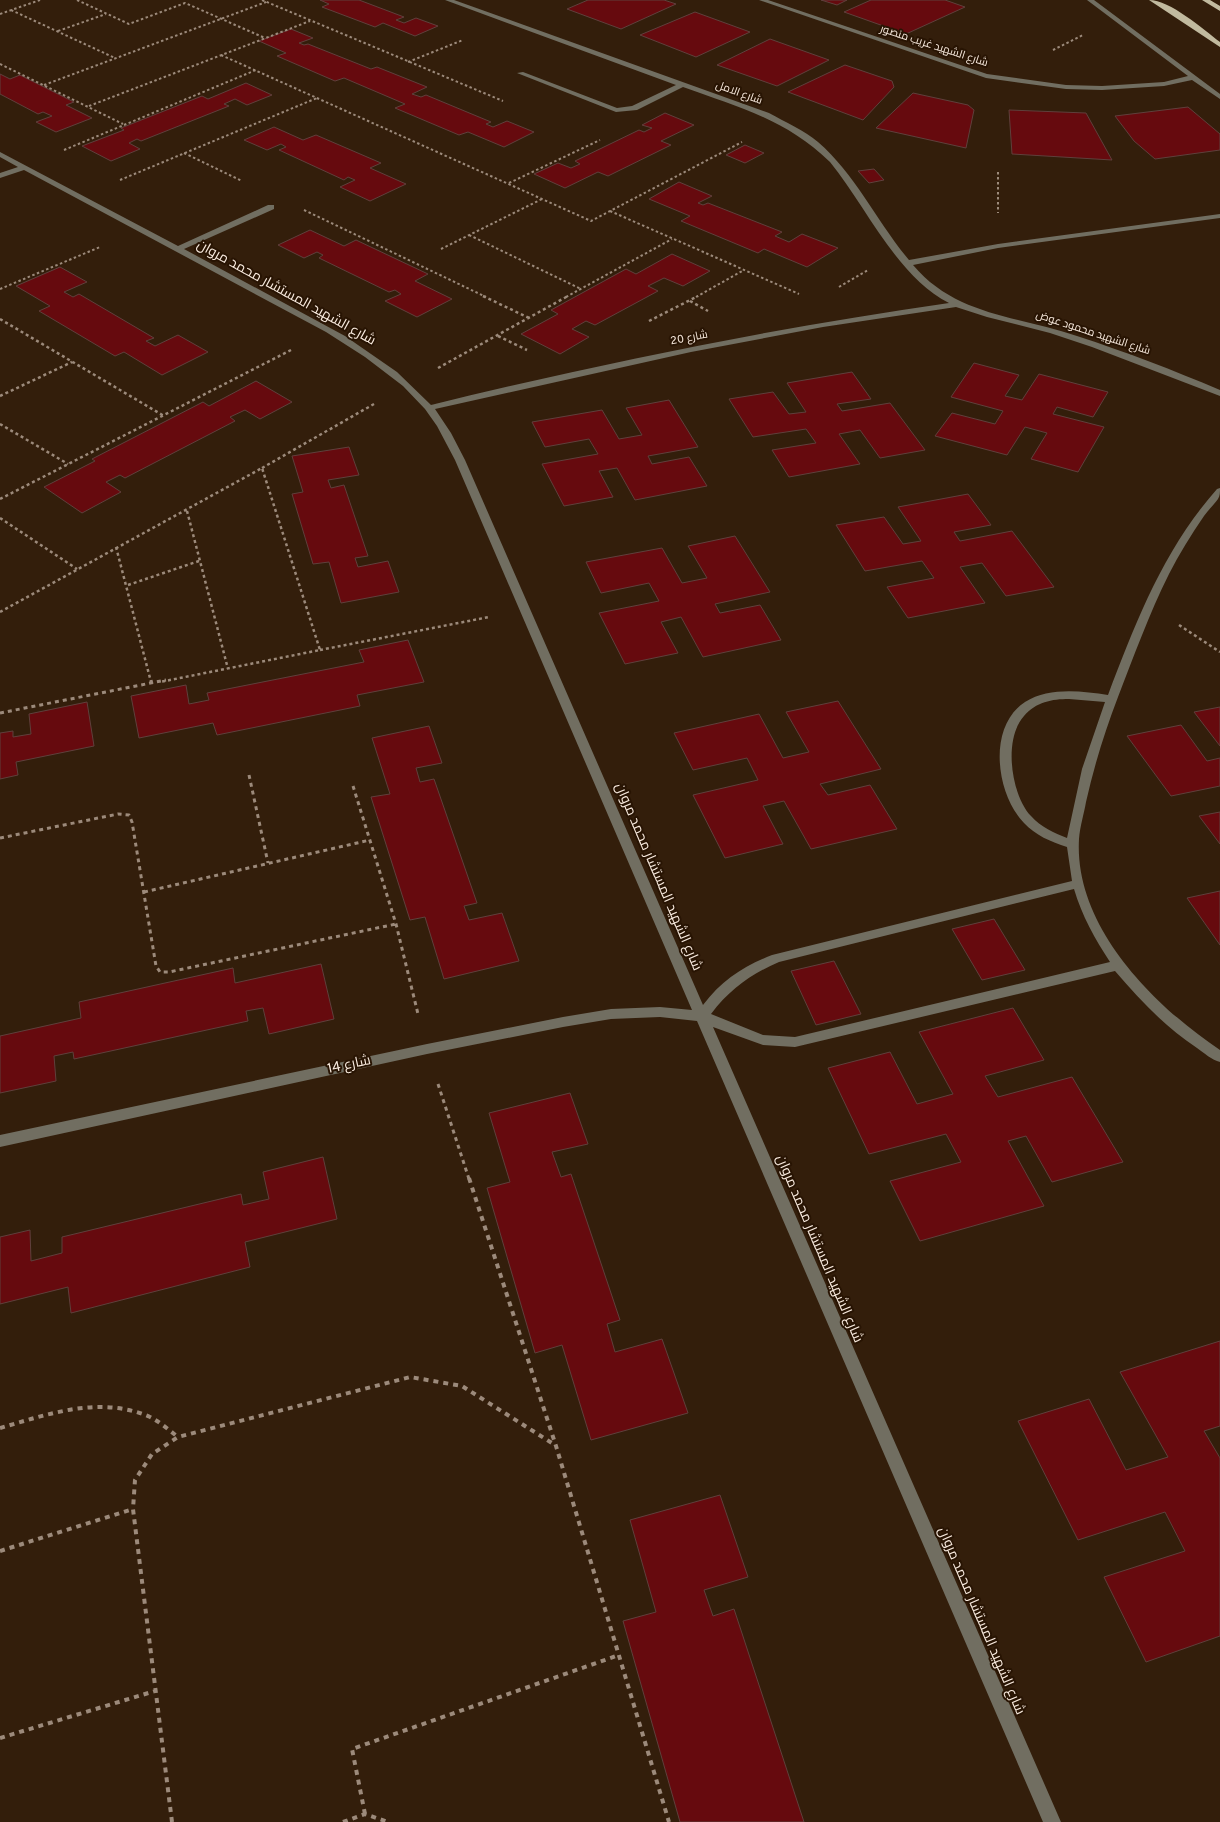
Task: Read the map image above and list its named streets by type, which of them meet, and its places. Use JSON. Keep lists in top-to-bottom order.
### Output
{
  "streets": {
    "street": [
      "شارع الشهيد غريب منصور",
      "شارع الامل",
      "شارع الشهيد المستشار محمد مروان",
      "شارع الشهيد محمود عوض",
      "شارع 20",
      "شارع 14"
    ]
  },
  "crossings": [
    ["شارع الامل", "شارع الشهيد محمود عوض"],
    ["شارع الامل", "شارع 20"],
    ["شارع الشهيد المستشار محمد مروان", "شارع 20"],
    ["شارع الشهيد المستشار محمد مروان", "شارع 14"],
    ["شارع الشهيد محمود عوض", "شارع 20"]
  ]
}
